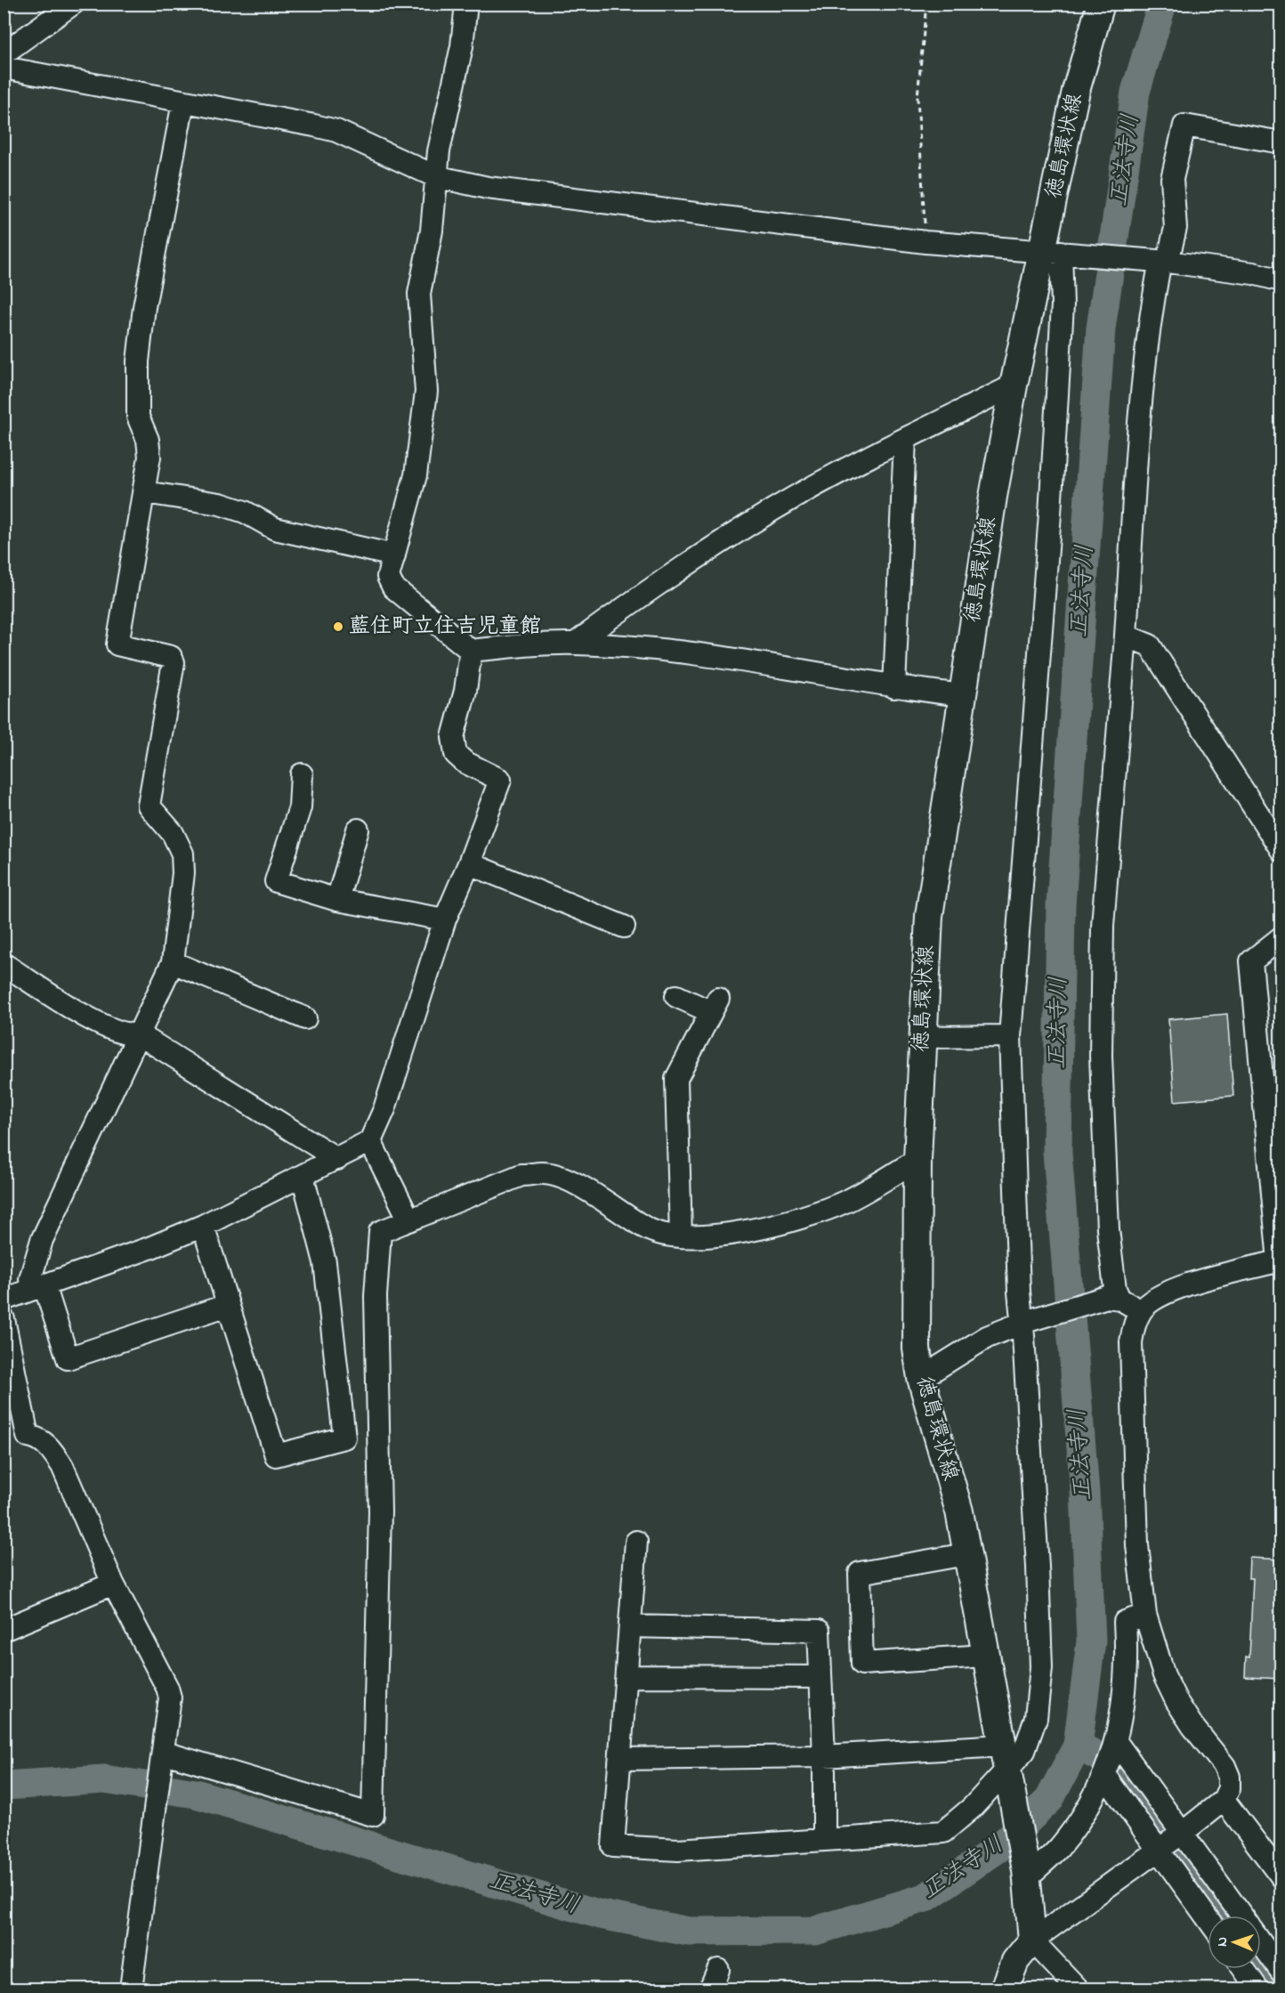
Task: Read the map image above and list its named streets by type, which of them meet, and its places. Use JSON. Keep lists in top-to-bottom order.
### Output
{
  "streets": {
    "main road": ["徳島環状線"]
  },
  "water": ["正法寺川"],
  "places": ["藍住町立住吉児童館"],
  "north": "left"
}
